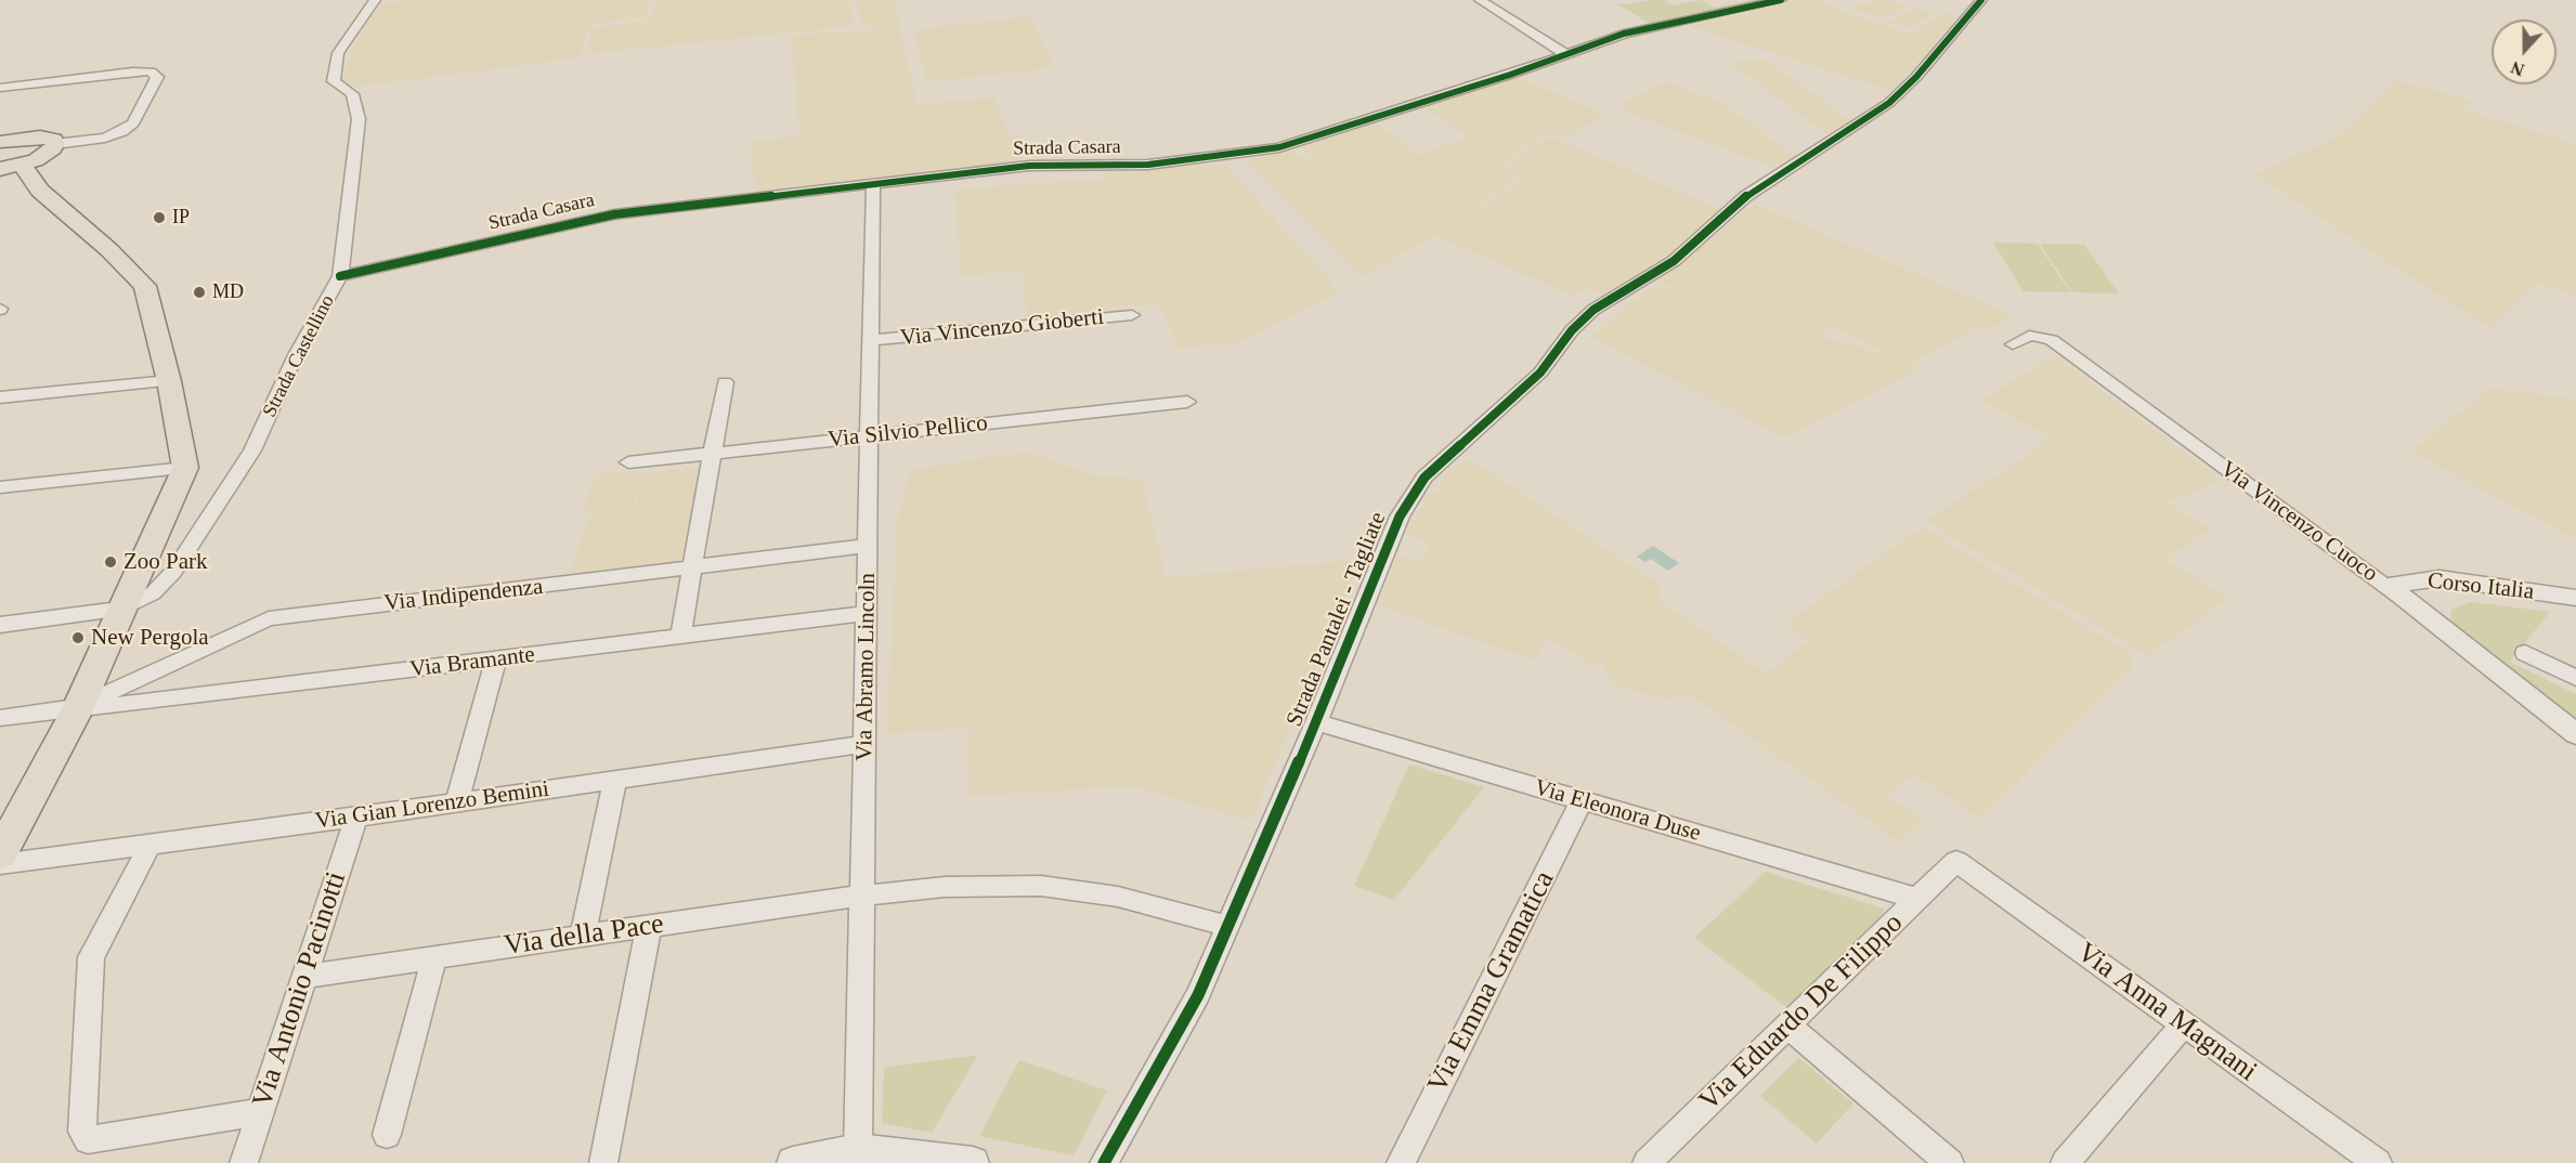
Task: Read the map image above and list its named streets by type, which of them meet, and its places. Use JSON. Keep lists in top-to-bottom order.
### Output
{
  "streets": {
    "street": [
      "Strada Casara",
      "Via Vincenzo Gioberti",
      "Strada Castellino",
      "Via Silvio Pellico",
      "Via Vincenzo Cuoco",
      "Corso Italia",
      "Via Indipendenza",
      "Strada Pantalei - Tagliate",
      "Via Bramante",
      "Via Abramo Lincoln",
      "Via Gian Lorenzo Bemini",
      "Via Eleonora Duse",
      "Via della Pace",
      "Via Emma Gramatica",
      "Via Antonio Pacinotti",
      "Via Eduardo De Filippo",
      "Via Anna Magnani"
    ]
  },
  "crossings": [
    ["Strada Casara", "Strada Castellino"],
    ["Strada Casara", "Via Abramo Lincoln"],
    ["Via Vincenzo Gioberti", "Via Abramo Lincoln"],
    ["Via Silvio Pellico", "Via Abramo Lincoln"],
    ["Via Vincenzo Cuoco", "Corso Italia"],
    ["Via Indipendenza", "Via Bramante"],
    ["Via Indipendenza", "Via Abramo Lincoln"],
    ["Strada Pantalei - Tagliate", "Via Eleonora Duse"],
    ["Strada Pantalei - Tagliate", "Via della Pace"],
    ["Via Bramante", "Via Abramo Lincoln"],
    ["Via Abramo Lincoln", "Via Gian Lorenzo Bemini"],
    ["Via Abramo Lincoln", "Via della Pace"],
    ["Via Gian Lorenzo Bemini", "Via Antonio Pacinotti"],
    ["Via Eleonora Duse", "Via Emma Gramatica"],
    ["Via Eleonora Duse", "Via Eduardo De Filippo"],
    ["Via della Pace", "Via Antonio Pacinotti"],
    ["Via Eduardo De Filippo", "Via Anna Magnani"]
  ],
  "places": [
    "IP",
    "MD",
    "Zoo Park",
    "New Pergola"
  ],
  "north": "bottom"
}
